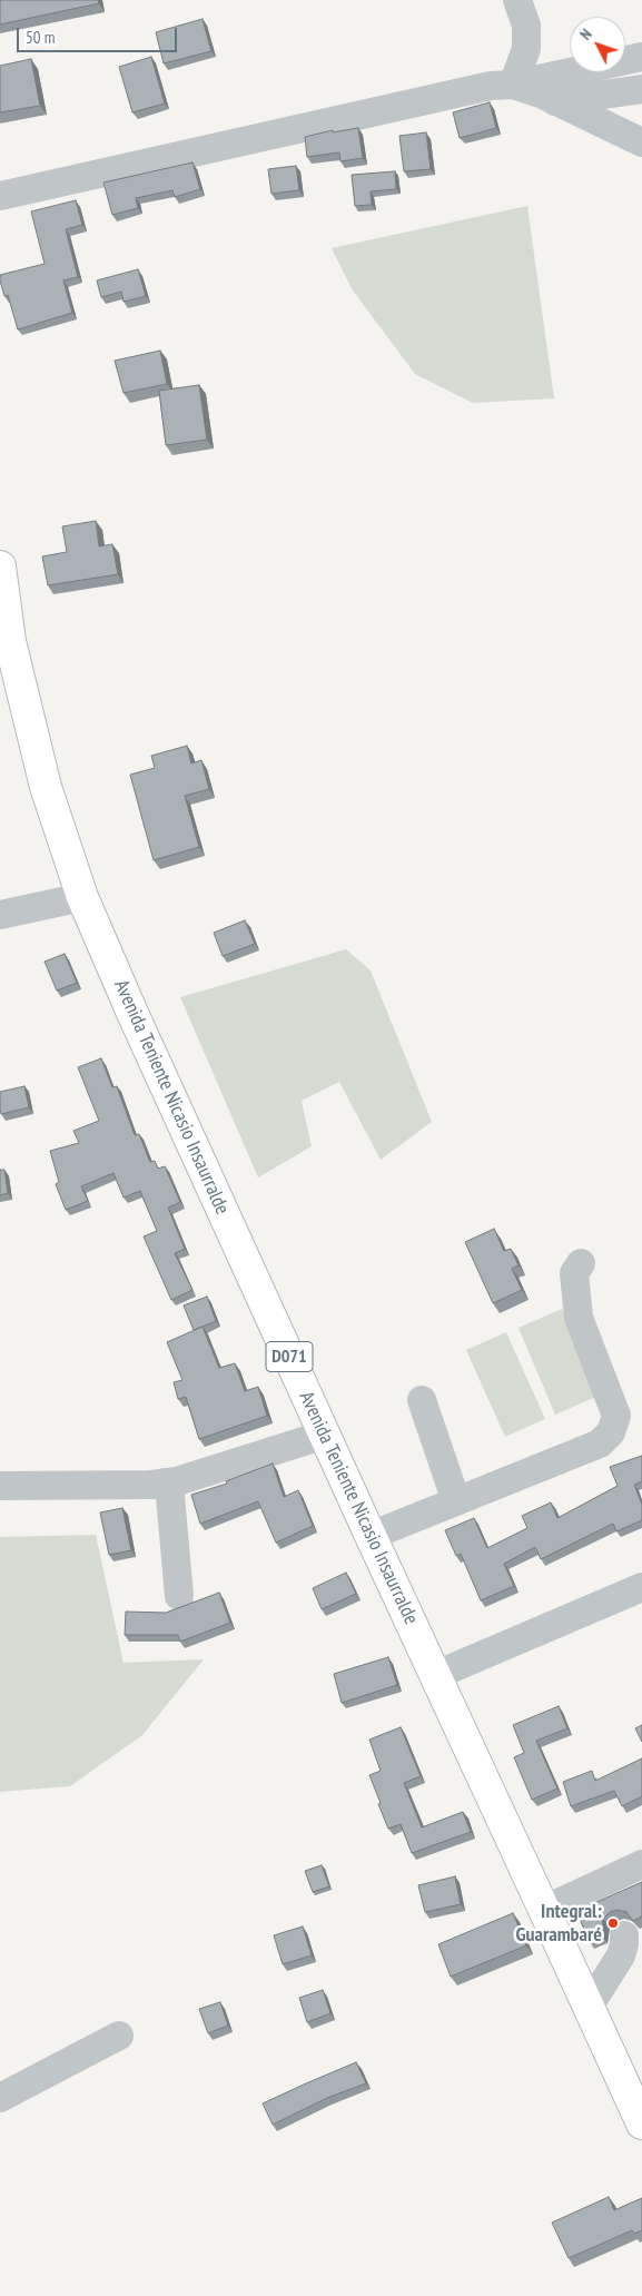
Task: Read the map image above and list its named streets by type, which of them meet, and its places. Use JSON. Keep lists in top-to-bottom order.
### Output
{
  "streets": {
    "main road": ["Avenida Teniente Nicasio Insaurralde", "D071"]
  },
  "places": ["Integral: Guarambaré"],
  "scale_bar": "50 m",
  "north": "top left"
}
